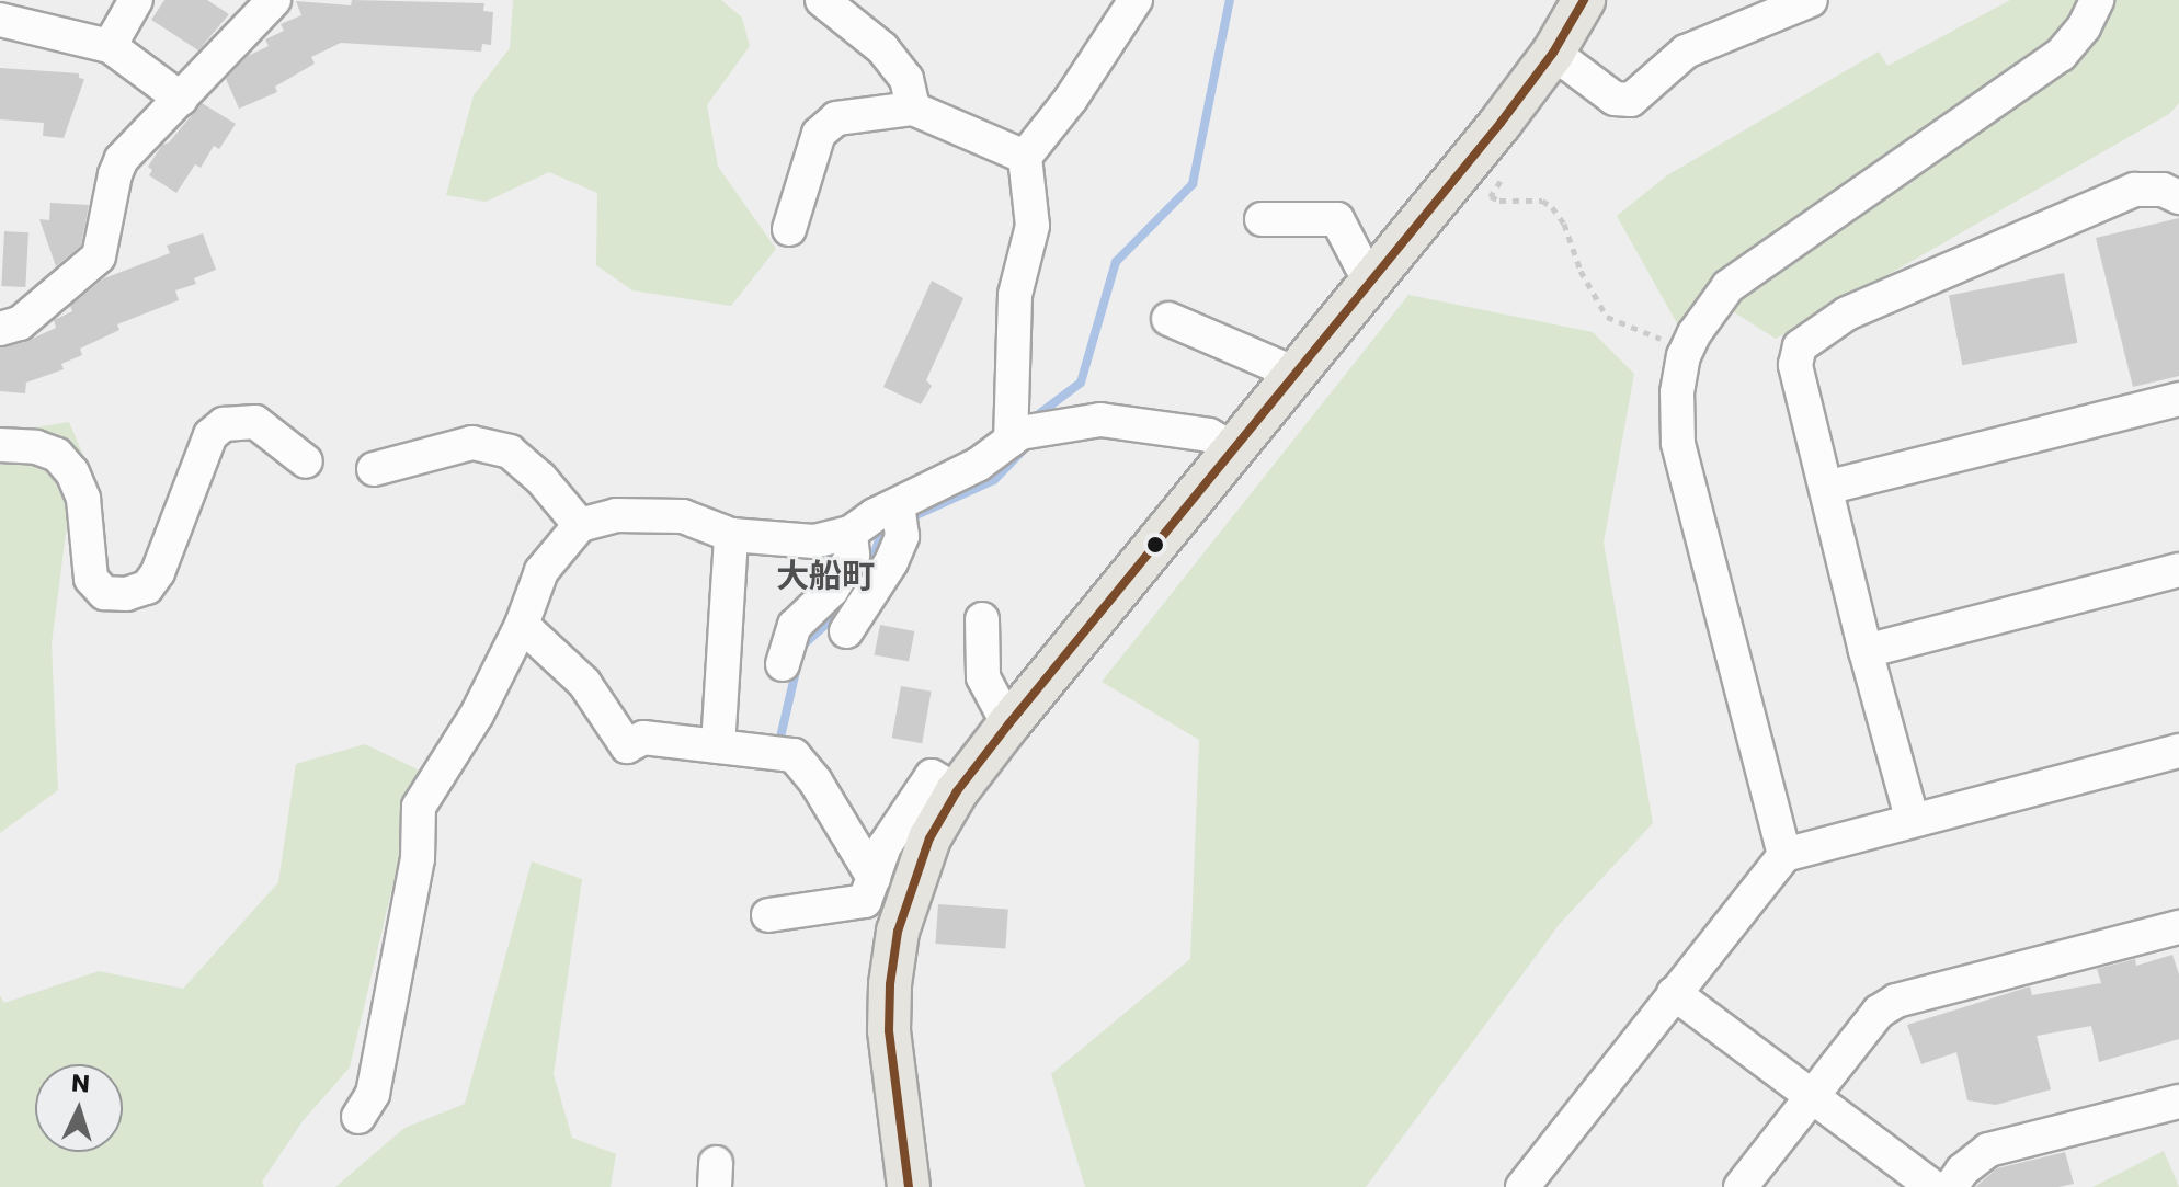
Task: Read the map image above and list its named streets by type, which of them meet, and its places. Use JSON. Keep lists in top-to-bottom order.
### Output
{
  "districts": ["大船町"],
  "north": "top"
}
